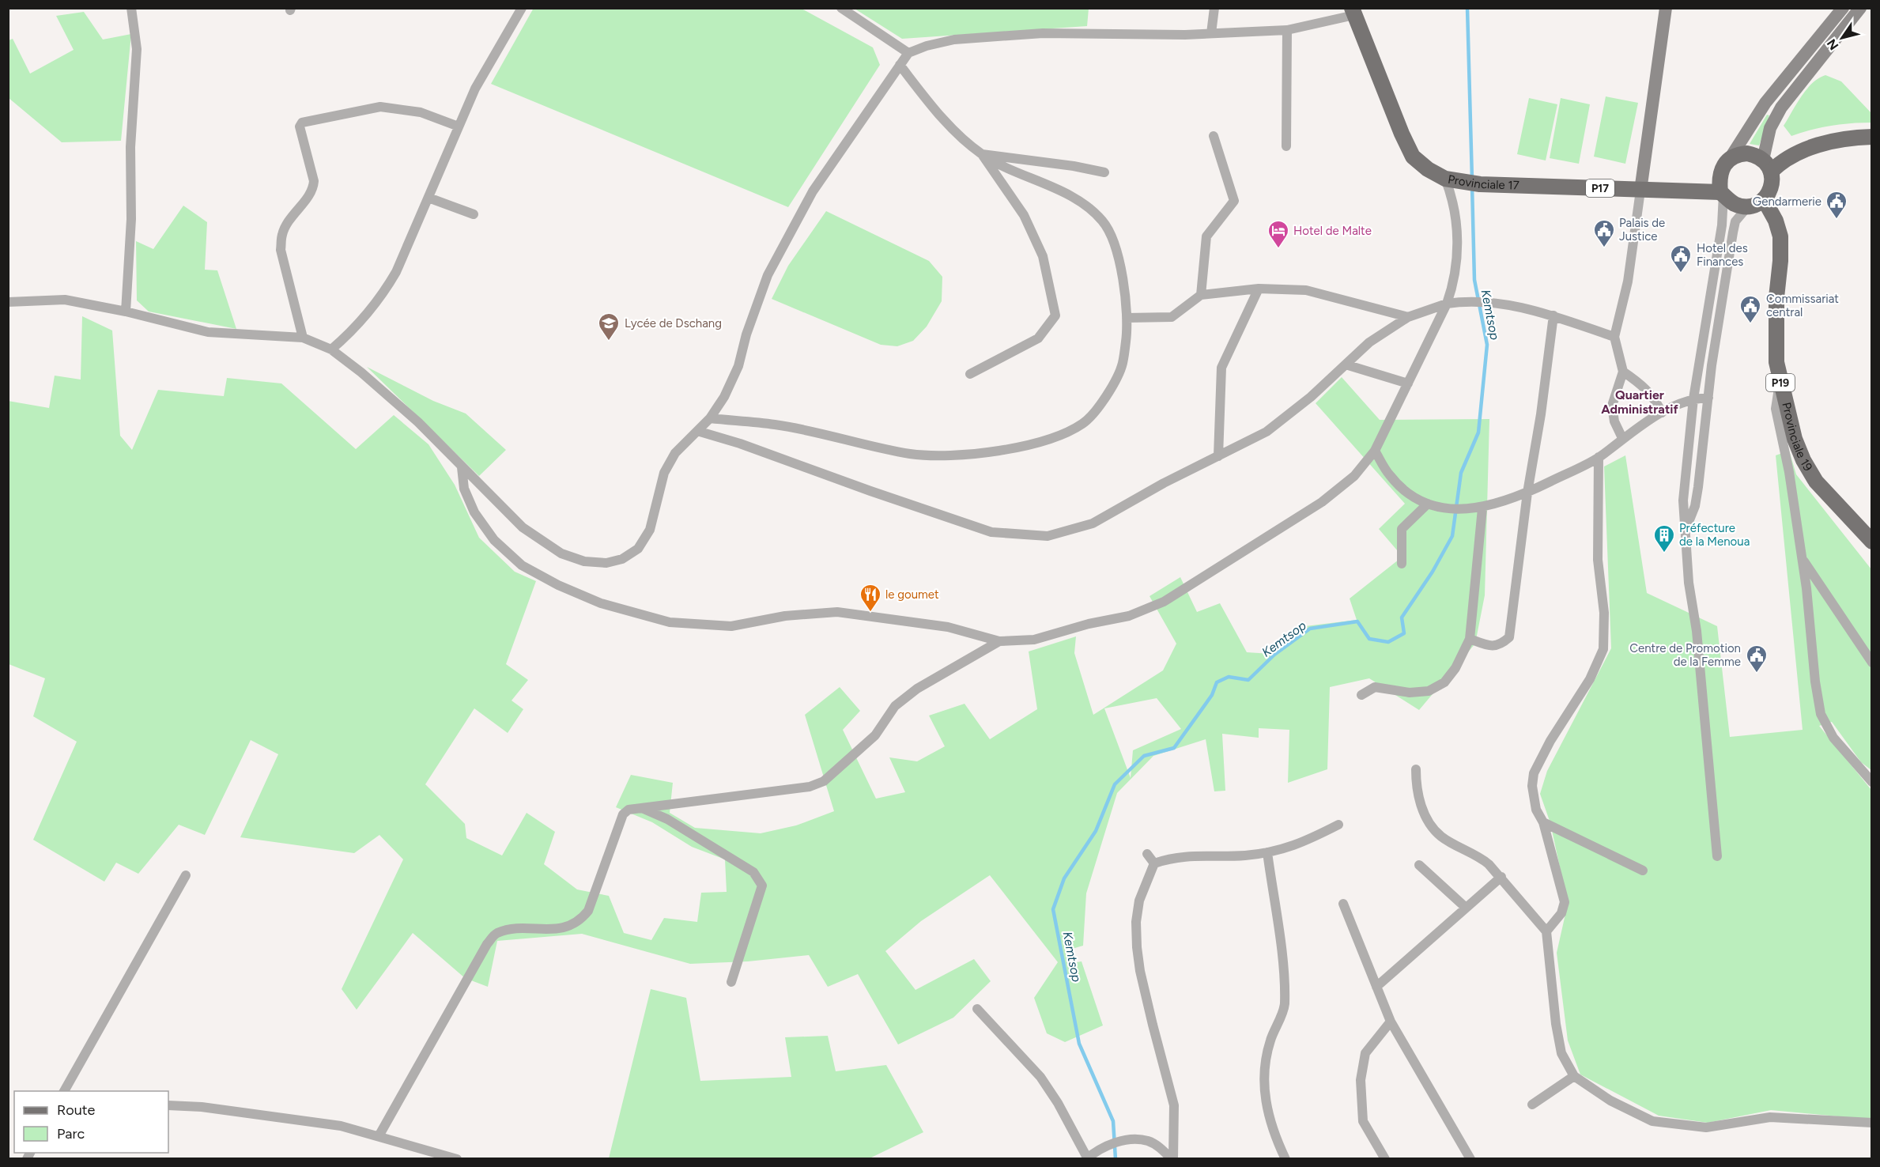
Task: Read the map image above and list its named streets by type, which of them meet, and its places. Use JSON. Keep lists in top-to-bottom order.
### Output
{
  "streets": {
    "main road": [
      "Provinciale 17",
      "P17",
      "P19",
      "Provinciale 19"
    ]
  },
  "crossings": [
    ["Provinciale 17", "Provinciale 19"]
  ],
  "districts": ["Quartier Administratif"],
  "water": ["Kemtsop"],
  "places": {
    "public building": [
      "Gendarmerie",
      "Palais de Justice",
      "Hotel des Finances",
      "Commissariat central",
      "Centre de Promotion de la Femme"
    ],
    "hotel": ["Hotel de Malte"],
    "school or university": ["Lycée de Dschang"],
    "building": ["Préfecture de la Menoua"],
    "restaurant": ["le goumet"]
  },
  "legend": ["Route", "Parc"],
  "north": "bottom left"
}
